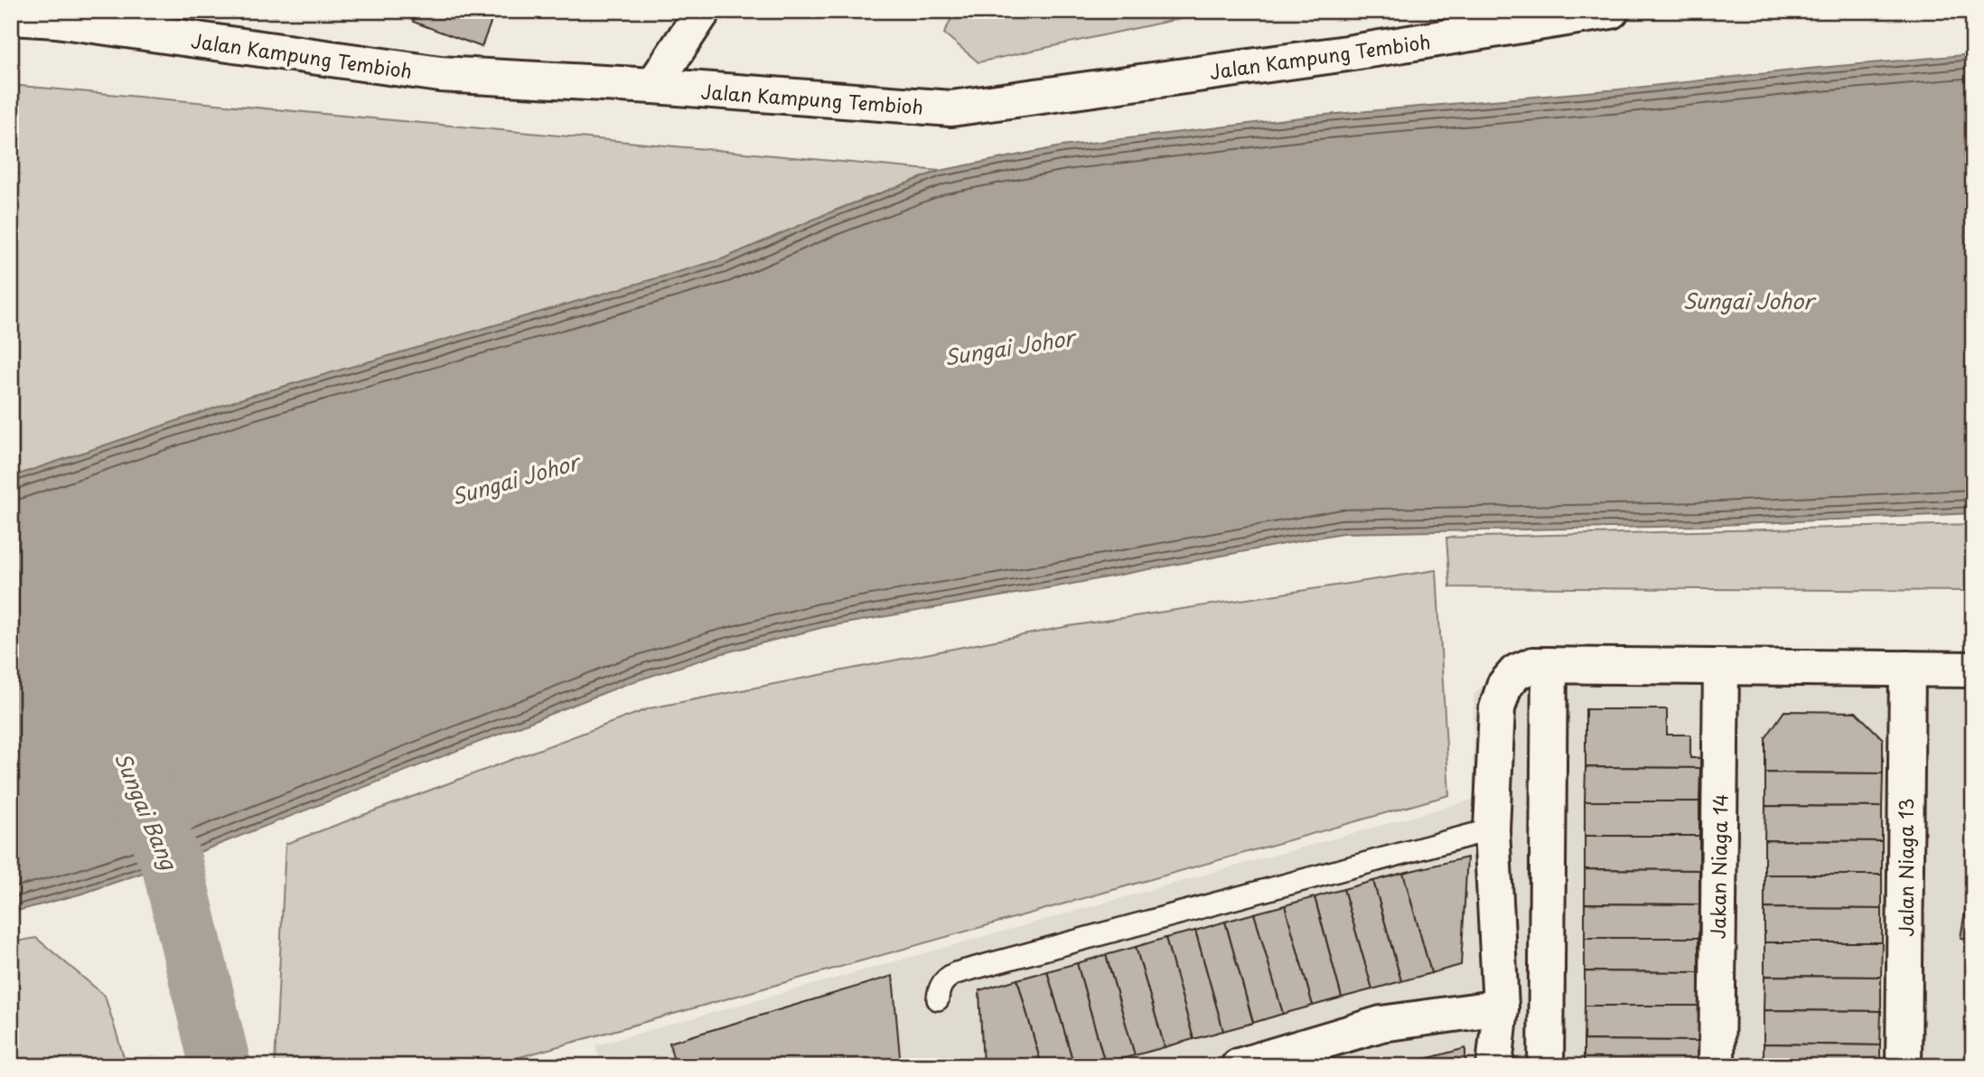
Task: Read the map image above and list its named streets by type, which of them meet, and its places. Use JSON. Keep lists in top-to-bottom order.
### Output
{
  "streets": {
    "street": ["Jalan Kampung Tembioh", "Jakan Niaga 14", "Jalan Niaga 13"]
  },
  "water": ["Sungai Johor", "Sungai Bang"]
}
